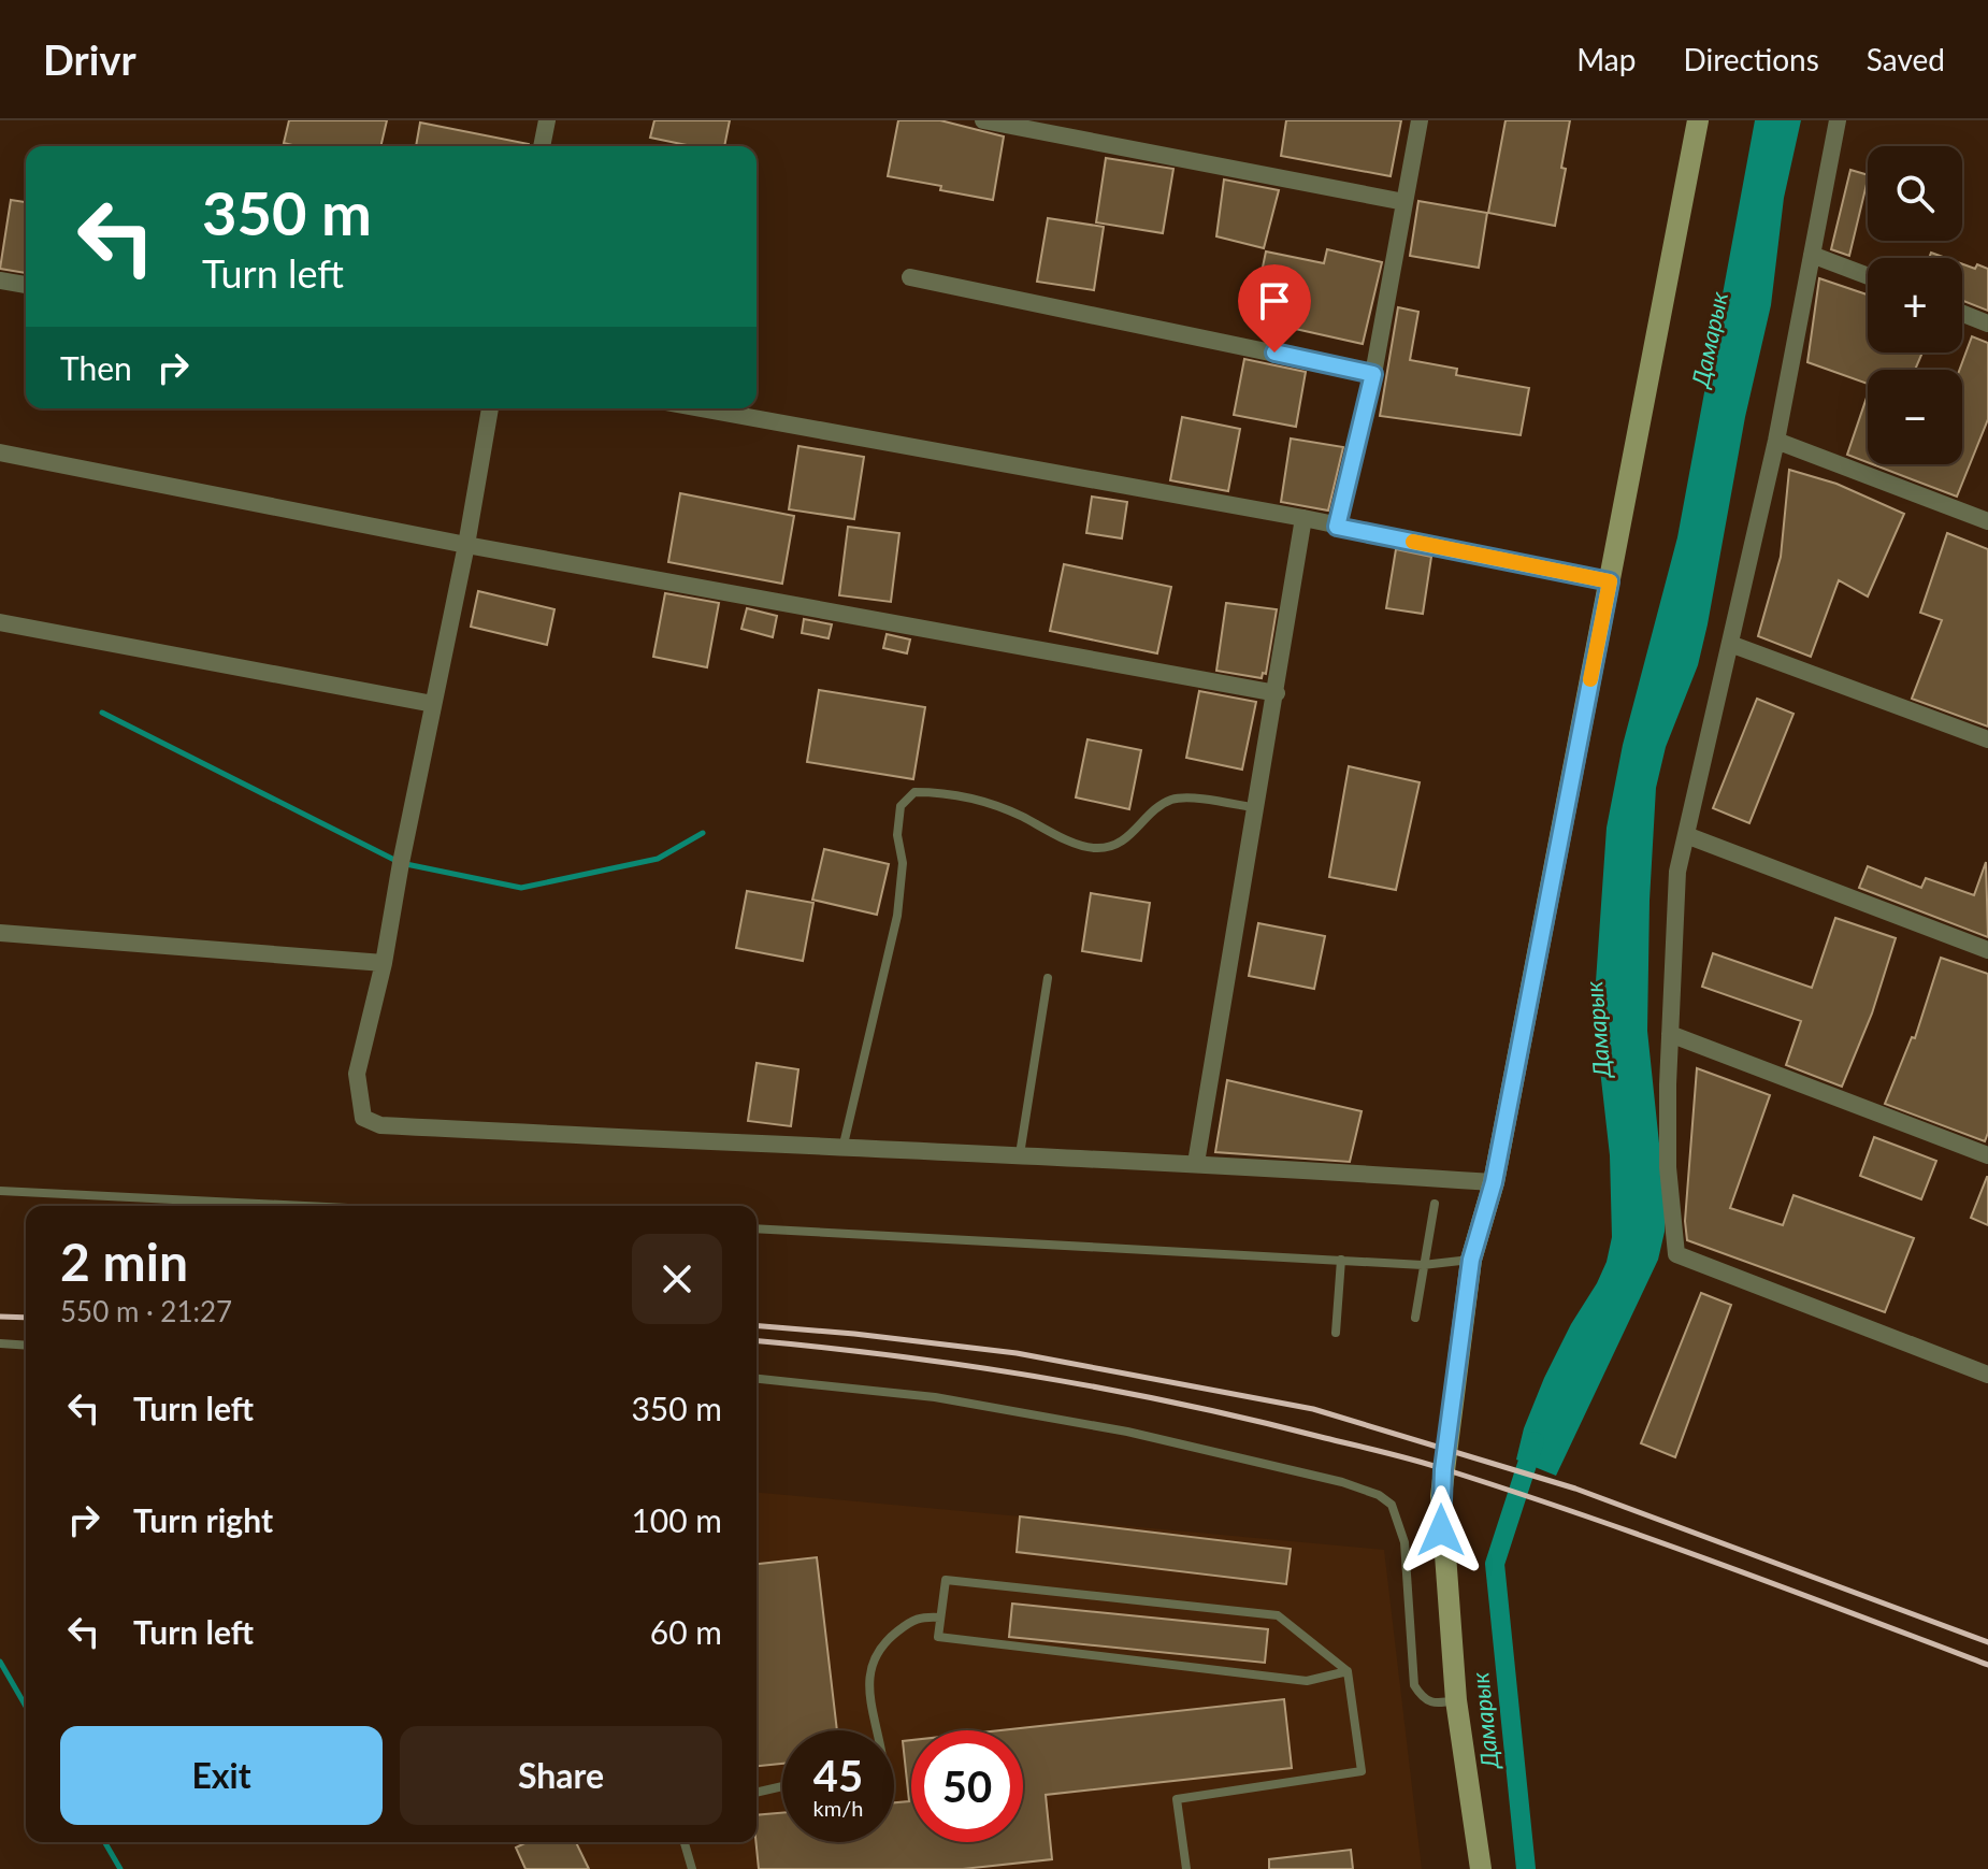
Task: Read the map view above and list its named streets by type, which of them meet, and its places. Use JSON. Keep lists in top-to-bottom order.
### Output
{
  "water": ["Дамарык"],
  "page": {
    "header": "Drivr",
    "nav": ["Map", "Directions", "Saved"],
    "map_buttons": ["+", "−"],
    "turn": ["350 m", "Turn left"],
    "then": "Then",
    "heading": ["2 min", "550 m · 21:27"],
    "list": [
      {
        "name": "Turn left",
        "value": "350 m"
      },
      {
        "name": "Turn right",
        "value": "100 m"
      },
      {
        "name": "Turn left",
        "value": "60 m"
      }
    ],
    "buttons": ["Exit", "Share"],
    "speed": "45 km/h",
    "limit": "50"
  }
}
